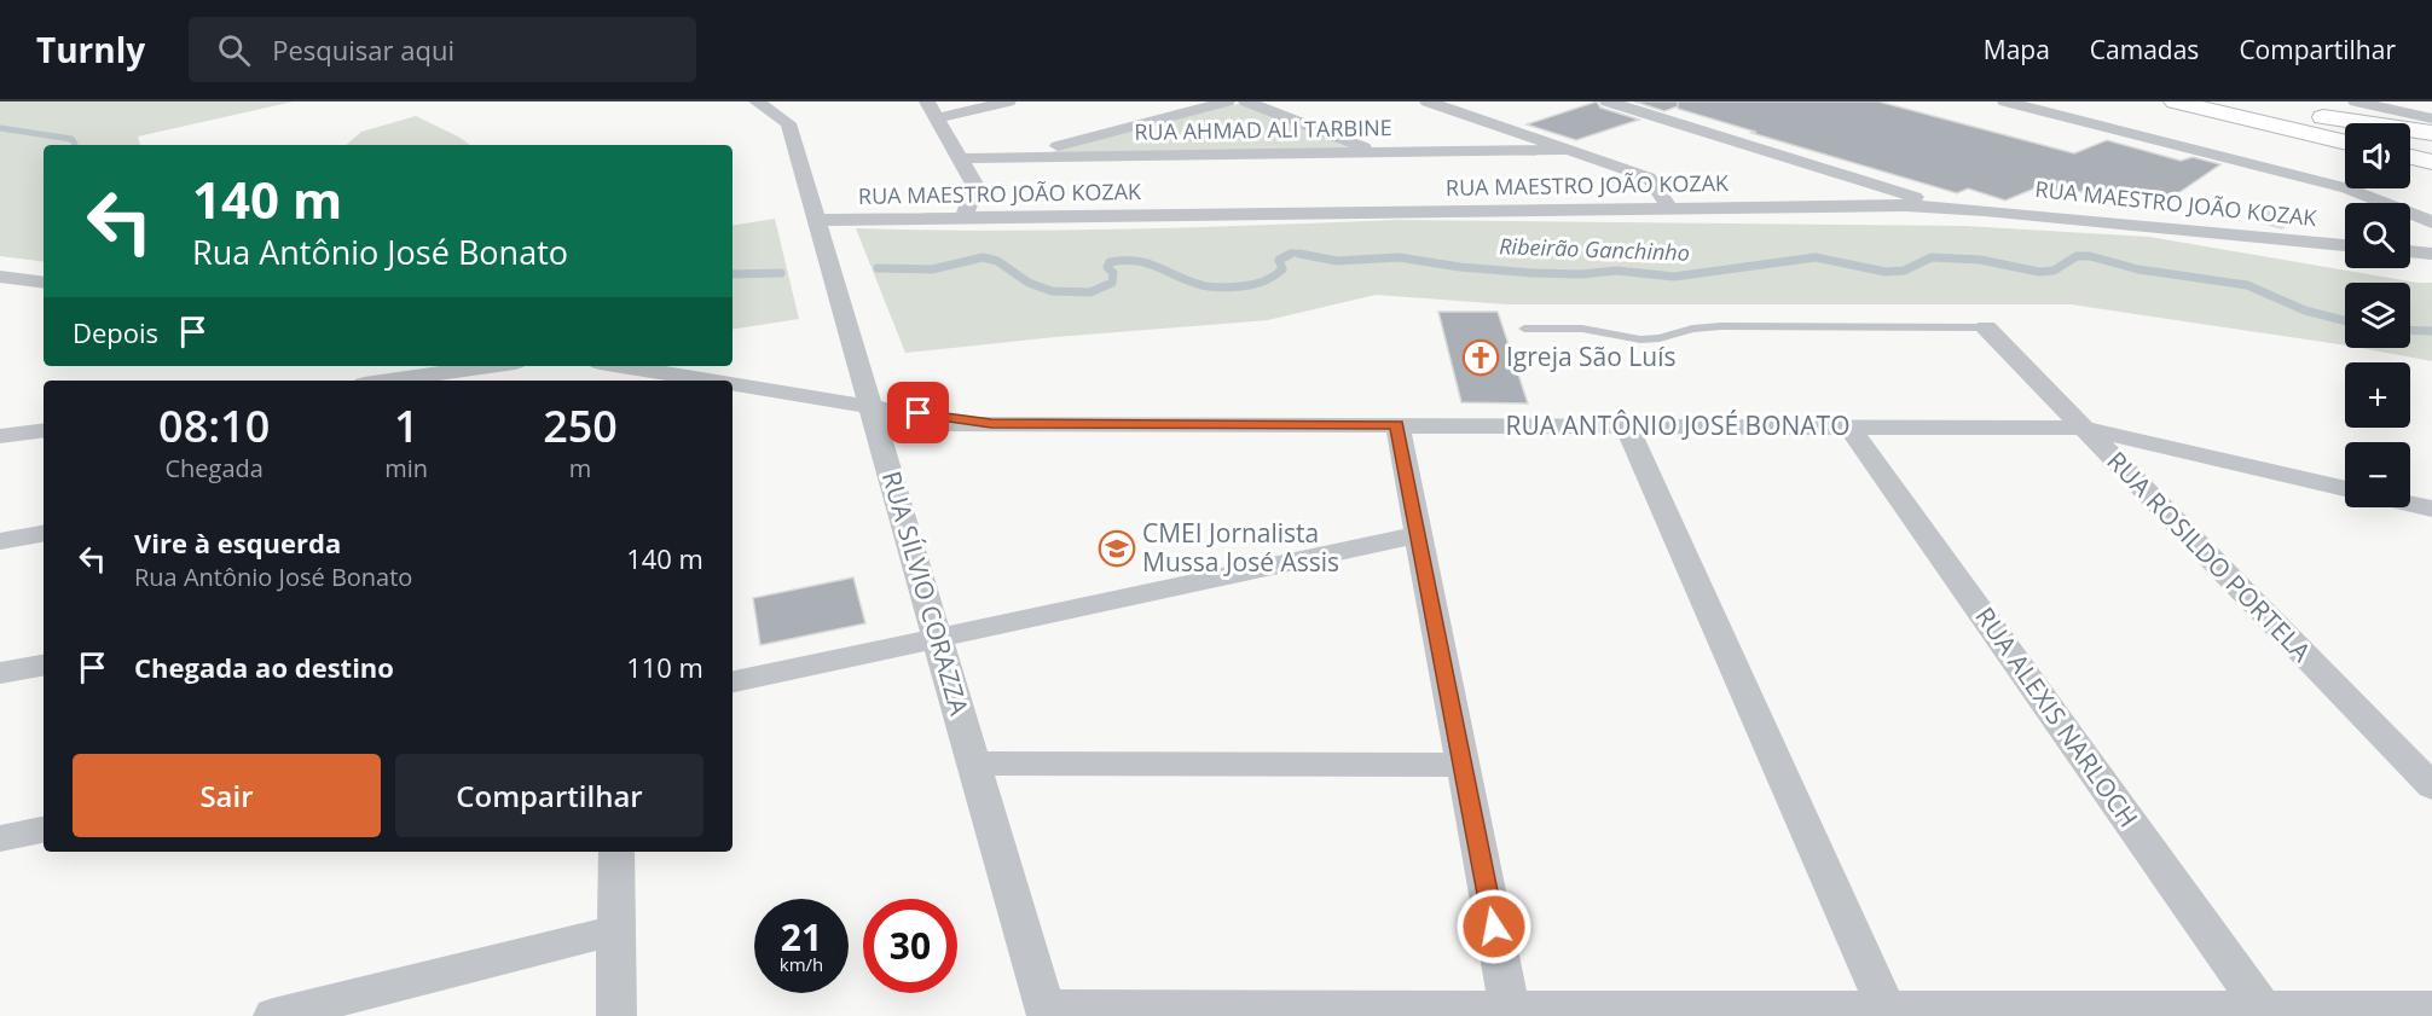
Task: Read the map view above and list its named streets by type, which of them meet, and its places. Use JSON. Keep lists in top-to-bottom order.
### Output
{
  "streets": {
    "street": [
      "RUA AHMAD ALI TARBINE",
      "RUA MAESTRO JOÃO KOZAK",
      "RUA ANTÔNIO JOSÉ BONATO",
      "RUA ROSILDO PORTELA",
      "RUA SÍLVIO CORAZZA",
      "RUA ALEXIS NARLOCH"
    ]
  },
  "crossings": [
    ["RUA MAESTRO JOÃO KOZAK", "RUA SÍLVIO CORAZZA"],
    ["RUA ANTÔNIO JOSÉ BONATO", "RUA ROSILDO PORTELA"],
    ["RUA ANTÔNIO JOSÉ BONATO", "RUA SÍLVIO CORAZZA"],
    ["RUA ANTÔNIO JOSÉ BONATO", "RUA ALEXIS NARLOCH"]
  ],
  "water": ["Ribeirão Ganchinho"],
  "places": {
    "church": ["Igreja São Luís"],
    "school or university": ["CMEI Jornalista Mussa José Assis"]
  },
  "page": {
    "header": "Turnly",
    "search": "Pesquisar aqui",
    "nav": ["Mapa", "Camadas", "Compartilhar"],
    "map_buttons": ["+", "−"],
    "turn": ["140 m", "Rua Antônio José Bonato"],
    "then": "Depois",
    "eta": [
      "08:10",
      "Chegada",
      "1",
      "min",
      "250",
      "m"
    ],
    "list": [
      {
        "name": "Vire à esquerda",
        "note": "Rua Antônio José Bonato",
        "value": "140 m"
      },
      {
        "name": "Chegada ao destino",
        "value": "110 m"
      }
    ],
    "buttons": ["Sair", "Compartilhar"],
    "speed": "21 km/h",
    "limit": "30"
  }
}
